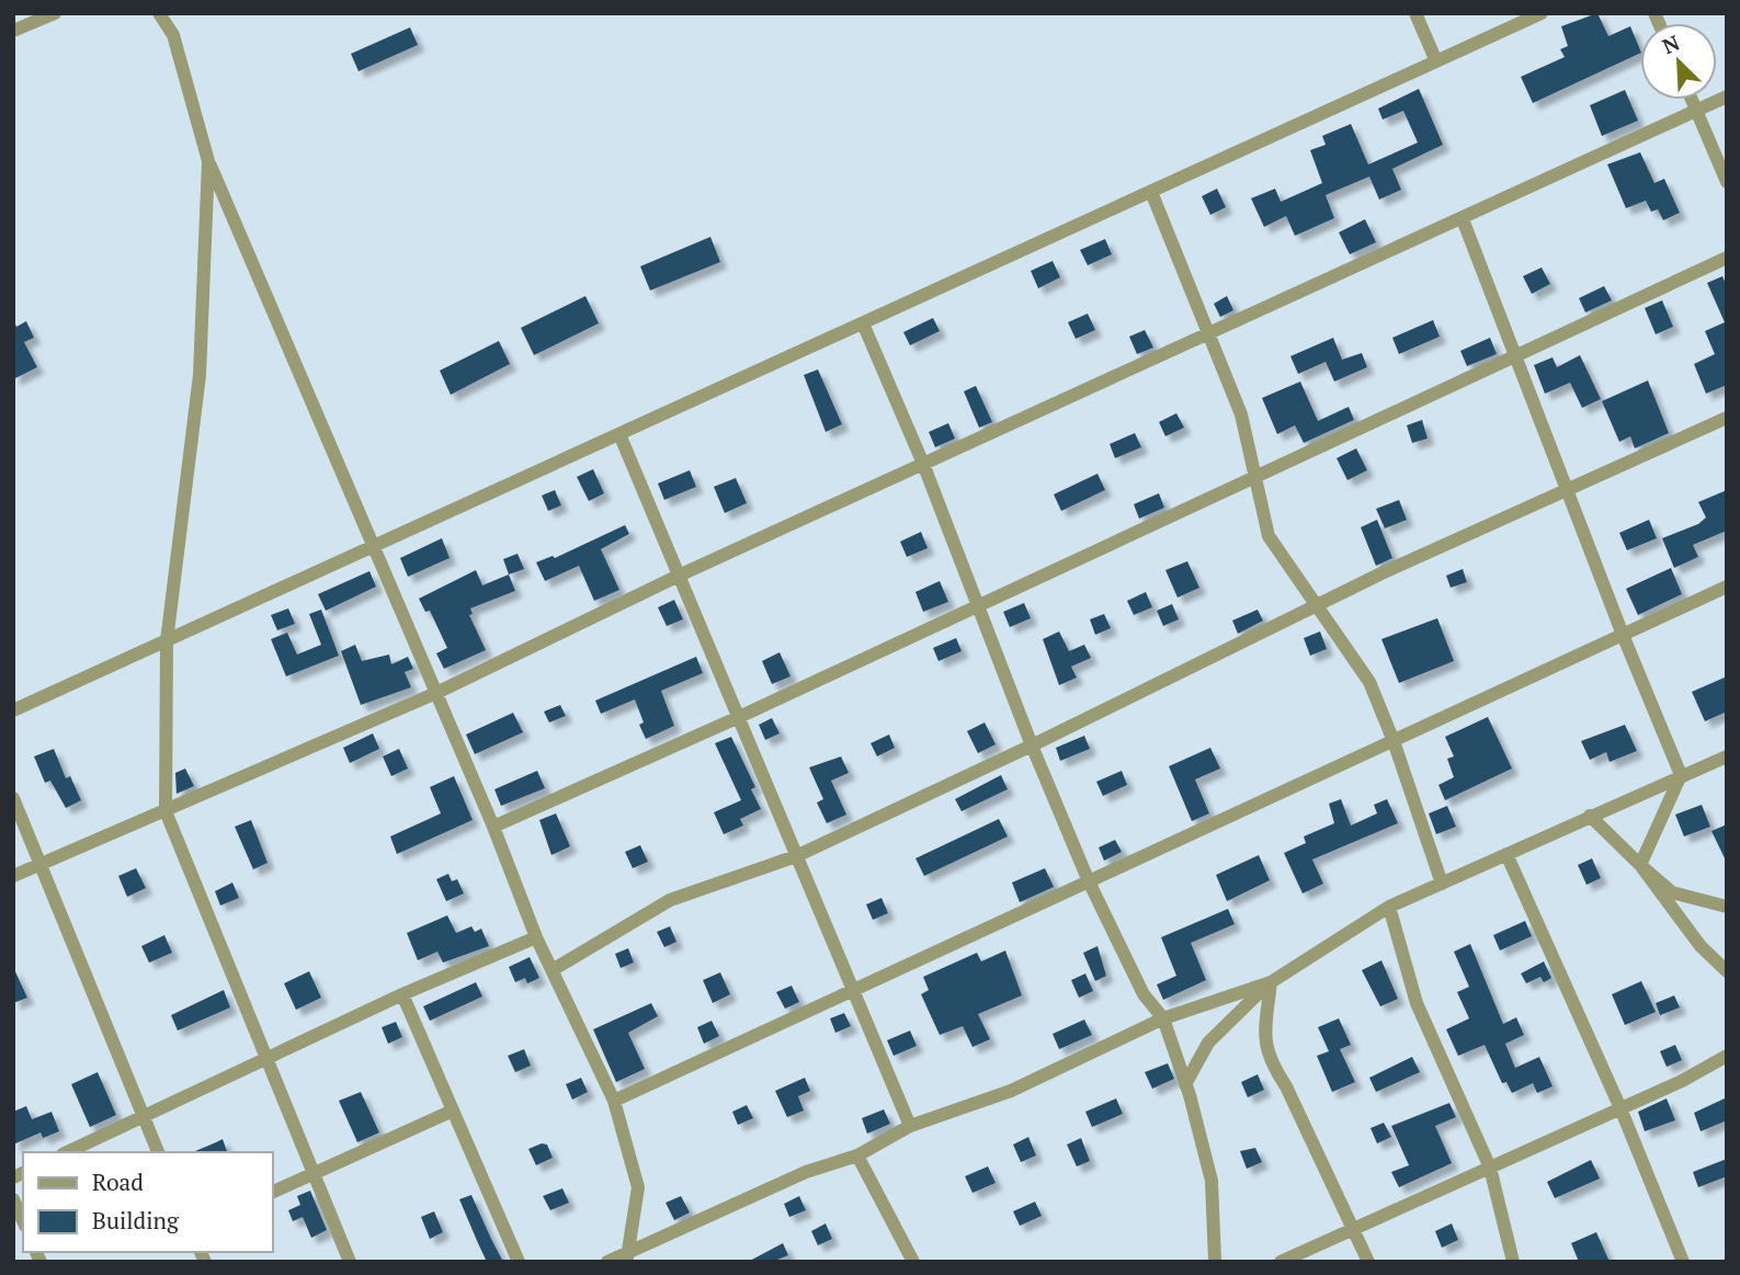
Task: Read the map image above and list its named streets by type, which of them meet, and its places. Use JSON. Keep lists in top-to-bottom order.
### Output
{
  "legend": ["Road", "Building"],
  "north": "top left"
}
